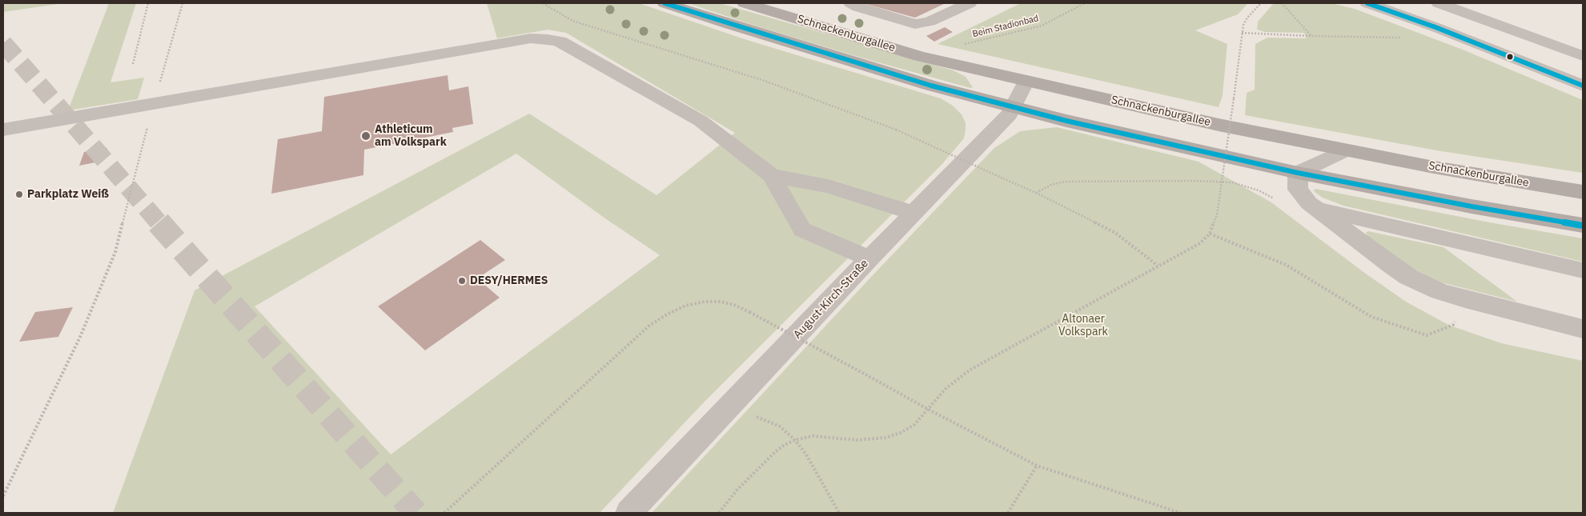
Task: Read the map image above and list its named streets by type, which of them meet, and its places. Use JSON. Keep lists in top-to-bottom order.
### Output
{
  "streets": {
    "main road": ["Schnackenburgallee"],
    "street": ["August-Kirch-Straße"],
    "path": ["Beim Stadionbad"]
  },
  "crossings": [
    ["Schnackenburgallee", "August-Kirch-Straße"]
  ],
  "parks": ["Altonaer Volkspark"],
  "places": ["Athleticum am Volkspark", "Parkplatz Weiß", "DESY/HERMES"]
}
